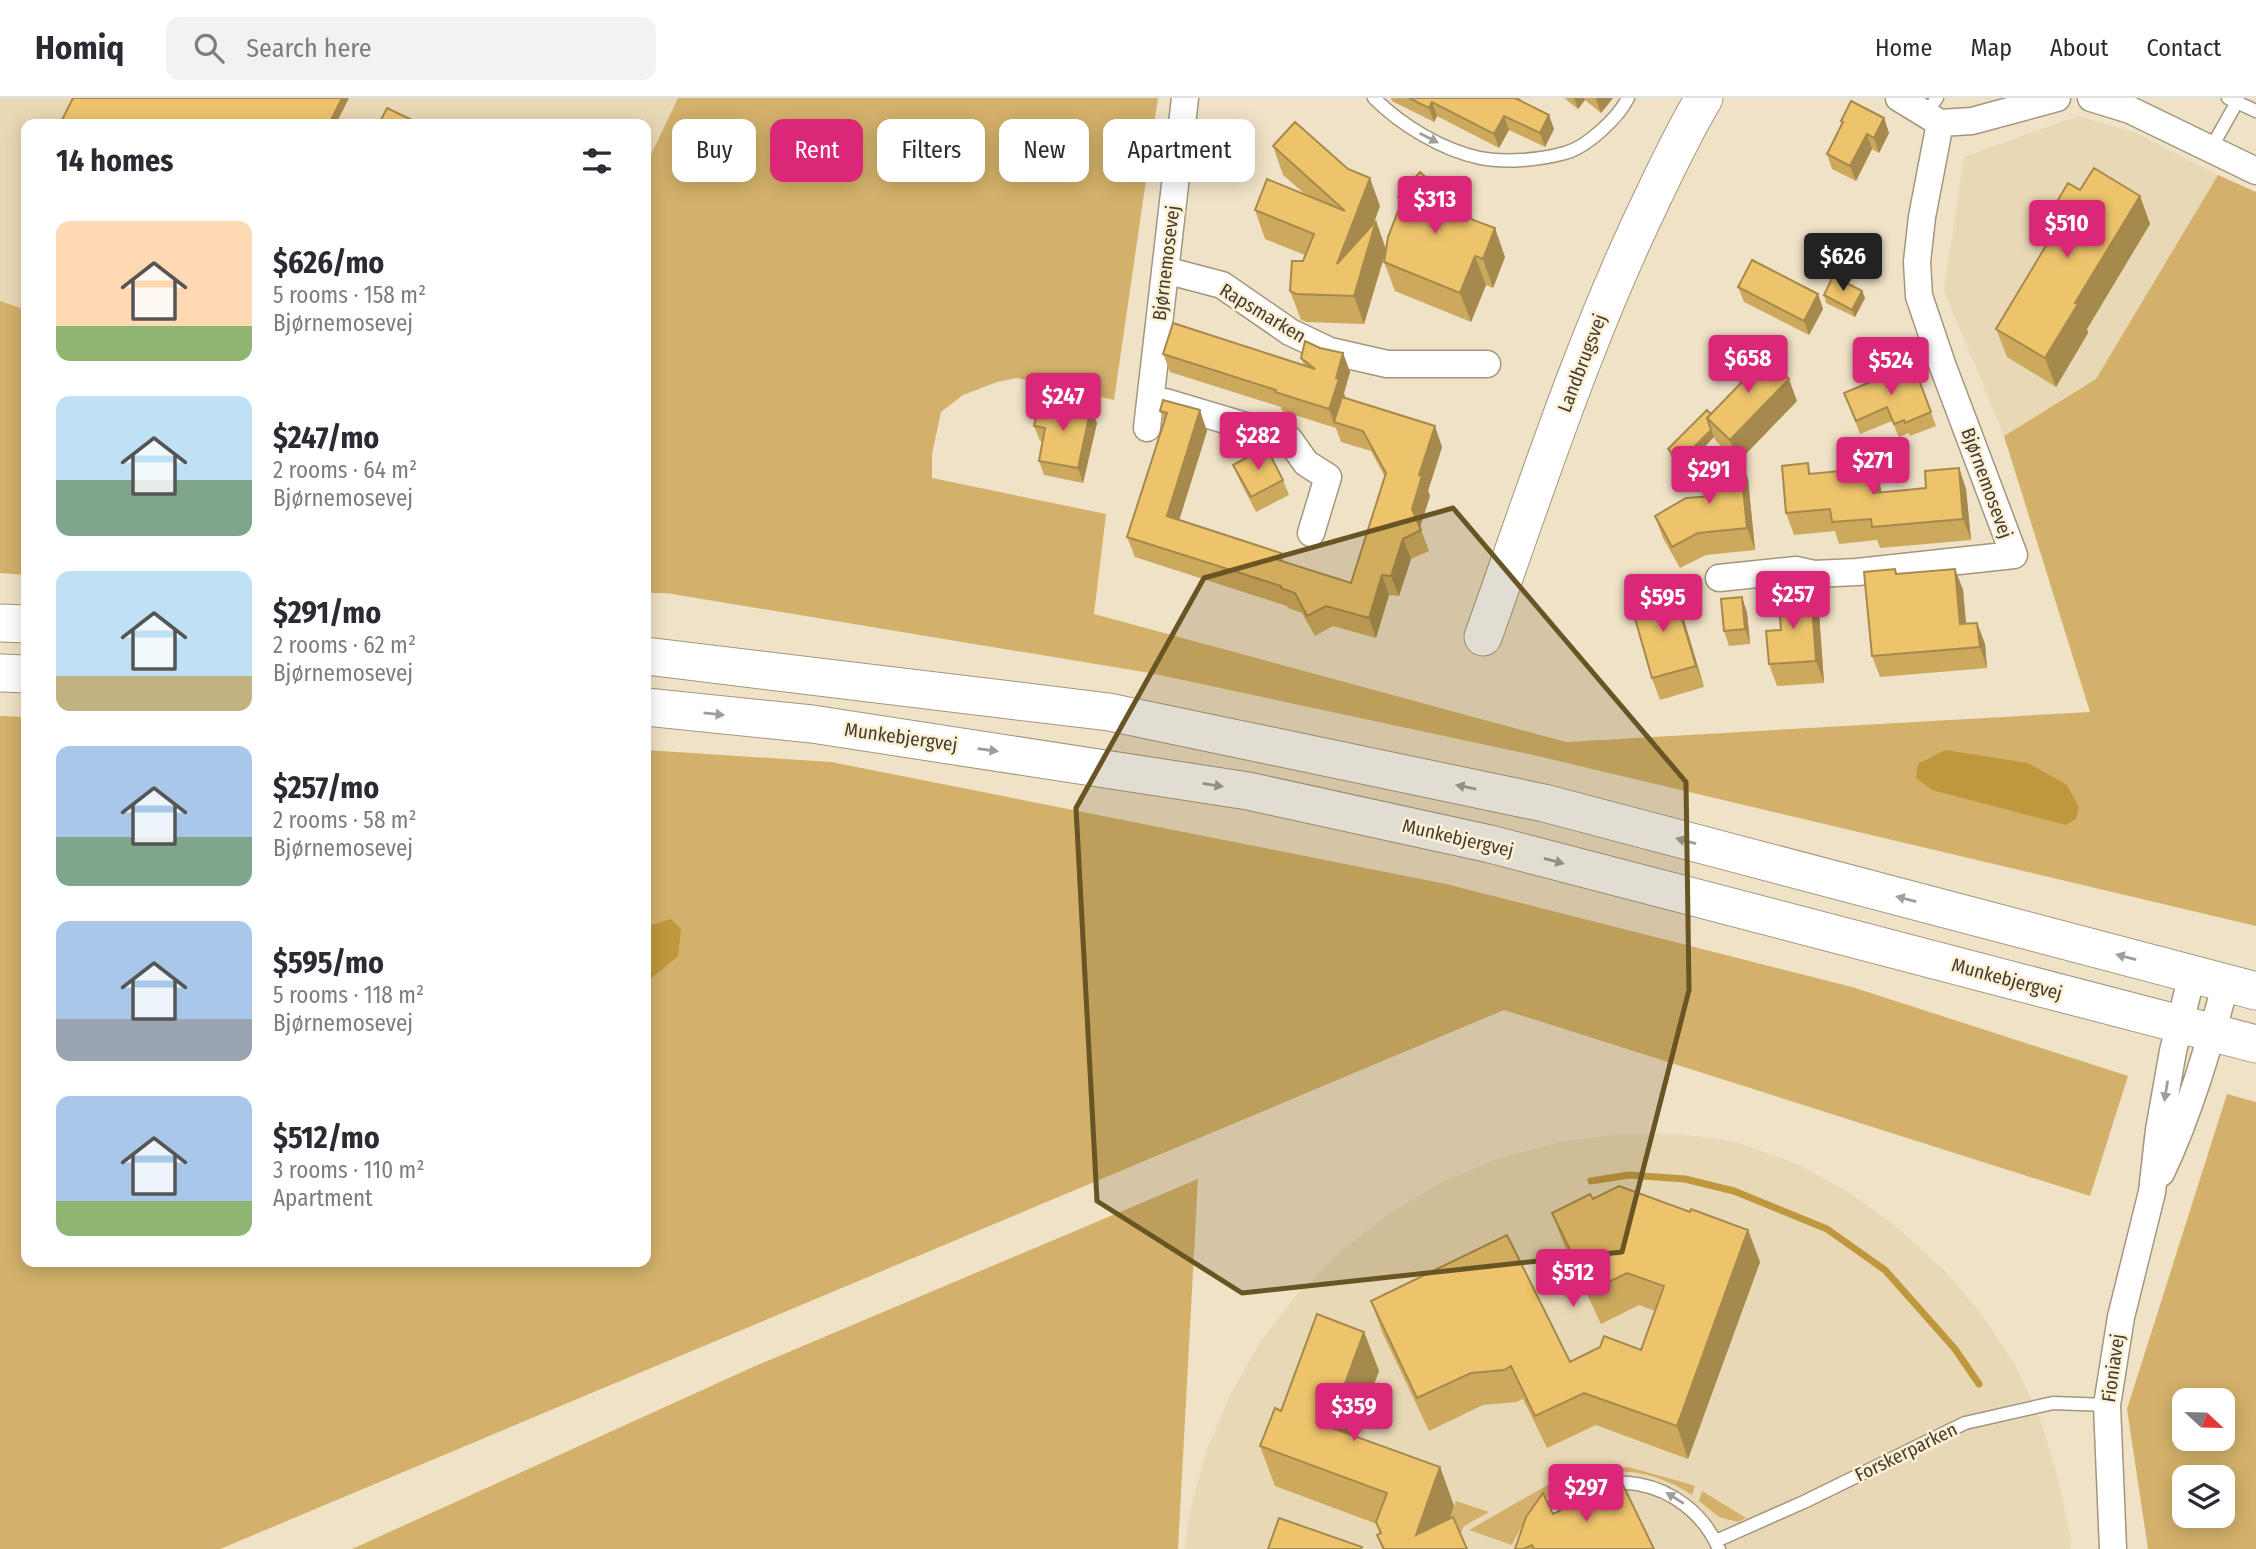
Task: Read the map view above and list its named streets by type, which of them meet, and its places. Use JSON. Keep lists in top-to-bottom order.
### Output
{
  "streets": {
    "street": [
      "Bjørnemosevej",
      "Rapsmarken",
      "Landbrugsvej",
      "Munkebjergvej",
      "Fioniavej"
    ],
    "lane": ["Forskerparken"]
  },
  "crossings": [
    ["Bjørnemosevej", "Rapsmarken"],
    ["Munkebjergvej", "Fioniavej"],
    ["Fioniavej", "Forskerparken"]
  ],
  "north": "right",
  "page": {
    "header": "Homiq",
    "search": "Search here",
    "nav": [
      "Home",
      "Map",
      "About",
      "Contact"
    ],
    "chip": [
      "Buy",
      "Rent",
      "Filters",
      "New",
      "Apartment"
    ],
    "heading": "14 homes",
    "price": [
      "$313",
      "$510",
      "$626",
      "$658",
      "$524",
      "$247",
      "$282",
      "$271",
      "$291",
      "$257",
      "$595",
      "$512",
      "$359",
      "$297"
    ],
    "list": [
      {
        "name": "$626/mo",
        "note": "5 rooms · 158 m² · Bjørnemosevej"
      },
      {
        "name": "$247/mo",
        "note": "2 rooms · 64 m² · Bjørnemosevej"
      },
      {
        "name": "$291/mo",
        "note": "2 rooms · 62 m² · Bjørnemosevej"
      },
      {
        "name": "$257/mo",
        "note": "2 rooms · 58 m² · Bjørnemosevej"
      },
      {
        "name": "$595/mo",
        "note": "5 rooms · 118 m² · Bjørnemosevej"
      },
      {
        "name": "$512/mo",
        "note": "3 rooms · 110 m² · Apartment"
      }
    ]
  }
}
